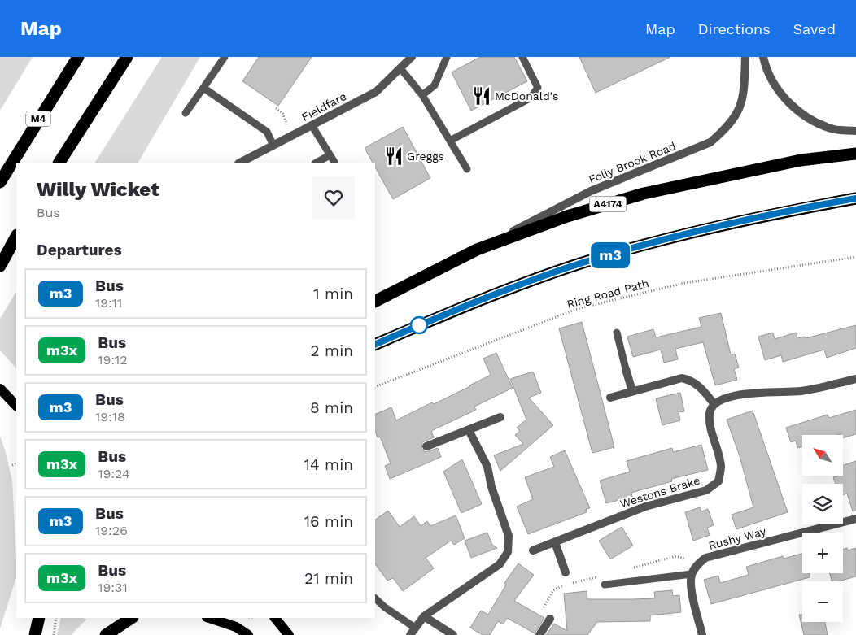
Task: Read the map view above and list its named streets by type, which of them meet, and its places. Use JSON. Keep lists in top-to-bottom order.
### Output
{
  "streets": {
    "highway": ["M4", "A4174"],
    "street": [
      "Fieldfare",
      "Folly Brook Road",
      "Westons Brake",
      "Rushy Way"
    ],
    "path": ["Ring Road Path"]
  },
  "crossings": [
    ["Folly Brook Road", "A4174"]
  ],
  "places": {
    "restaurant": ["McDonald's", "Greggs"]
  },
  "lines": ["bus line m3"],
  "north": "top left",
  "page": {
    "header": "Map",
    "nav": ["Map", "Directions", "Saved"],
    "on_map": "m3",
    "heading": [
      ["Willy Wicket", "Bus"],
      "Departures"
    ],
    "list": [
      {
        "mark": "m3",
        "name": "Bus",
        "note": "19:11",
        "value": "1 min"
      },
      {
        "mark": "m3x",
        "name": "Bus",
        "note": "19:12",
        "value": "2 min"
      },
      {
        "mark": "m3",
        "name": "Bus",
        "note": "19:18",
        "value": "8 min"
      },
      {
        "mark": "m3x",
        "name": "Bus",
        "note": "19:24",
        "value": "14 min"
      },
      {
        "mark": "m3",
        "name": "Bus",
        "note": "19:26",
        "value": "16 min"
      },
      {
        "mark": "m3x",
        "name": "Bus",
        "note": "19:31",
        "value": "21 min"
      }
    ],
    "map_buttons": ["+", "−"]
  }
}
